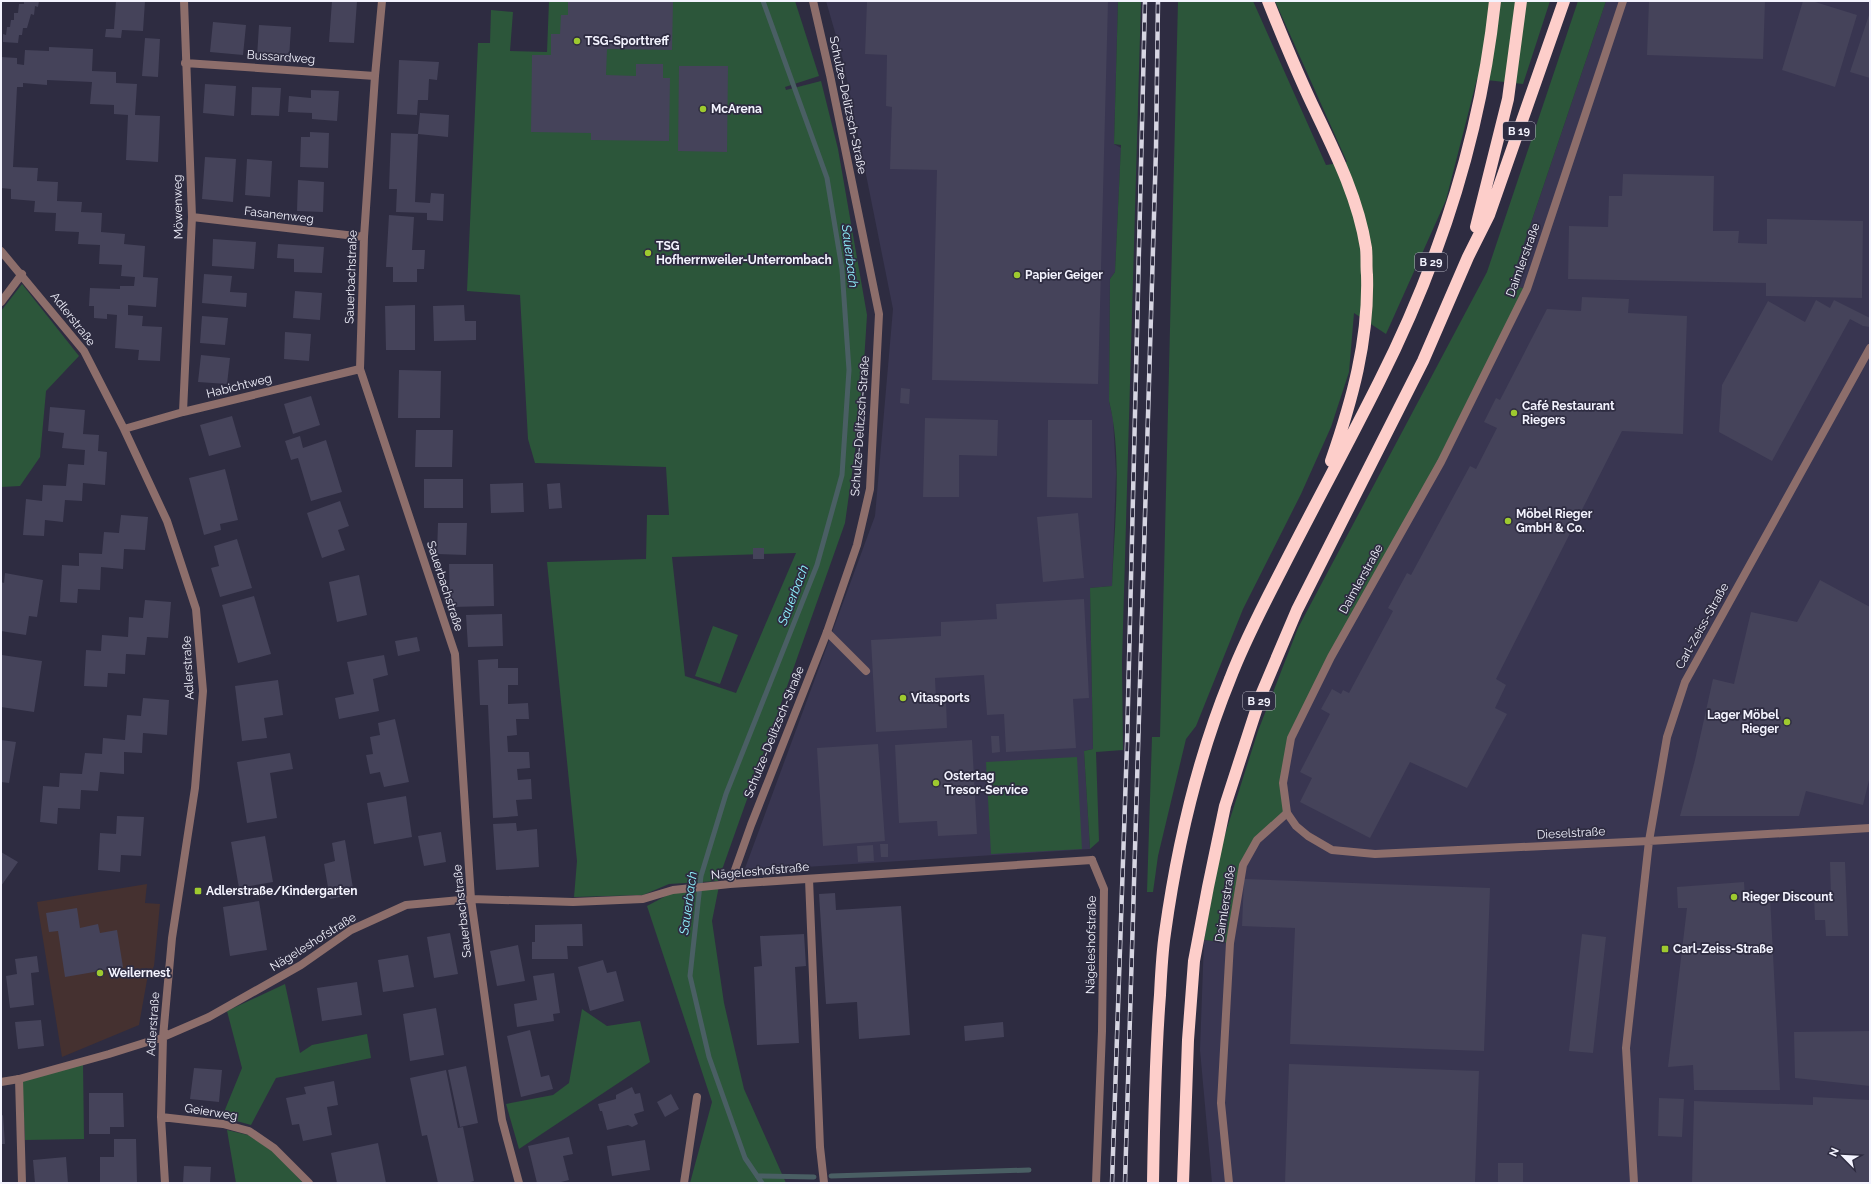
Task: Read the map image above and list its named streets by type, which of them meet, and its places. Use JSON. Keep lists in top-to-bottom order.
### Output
{
  "streets": {
    "highway": ["B 19", "B 29"],
    "street": [
      "Bussardweg",
      "Schulze-Delitzsch-Straße",
      "Möwenweg",
      "Fasanenweg",
      "Daimlerstraße",
      "Sauerbachstraße",
      "Adlerstraße",
      "Habichtweg",
      "Carl-Zeiss-Straße",
      "Dieselstraße",
      "Nägeleshofstraße",
      "Geierweg"
    ]
  },
  "crossings": [
    ["Bussardweg", "Möwenweg"],
    ["Bussardweg", "Sauerbachstraße"],
    ["Schulze-Delitzsch-Straße", "Nägeleshofstraße"],
    ["B 19", "B 29"],
    ["Möwenweg", "Fasanenweg"],
    ["Möwenweg", "Habichtweg"],
    ["Fasanenweg", "Sauerbachstraße"],
    ["Daimlerstraße", "Dieselstraße"],
    ["Sauerbachstraße", "Habichtweg"],
    ["Sauerbachstraße", "Nägeleshofstraße"],
    ["Adlerstraße", "Habichtweg"],
    ["Adlerstraße", "Nägeleshofstraße"],
    ["Adlerstraße", "Geierweg"],
    ["Carl-Zeiss-Straße", "Dieselstraße"]
  ],
  "water": ["Sauerbach"],
  "places": {
    "other": [
      "TSG-Sporttreff",
      "McArena",
      "TSG Hofherrnweiler-Unterrombach",
      "Papier Geiger",
      "Café Restaurant Riegers",
      "Möbel Rieger GmbH & Co.",
      "Vitasports",
      "Lager Möbel Rieger",
      "Ostertag Tresor-Service",
      "Rieger Discount",
      "Weilernest"
    ],
    "transit": ["Adlerstraße/Kindergarten", "Carl-Zeiss-Straße"]
  },
  "north": "top left"
}
